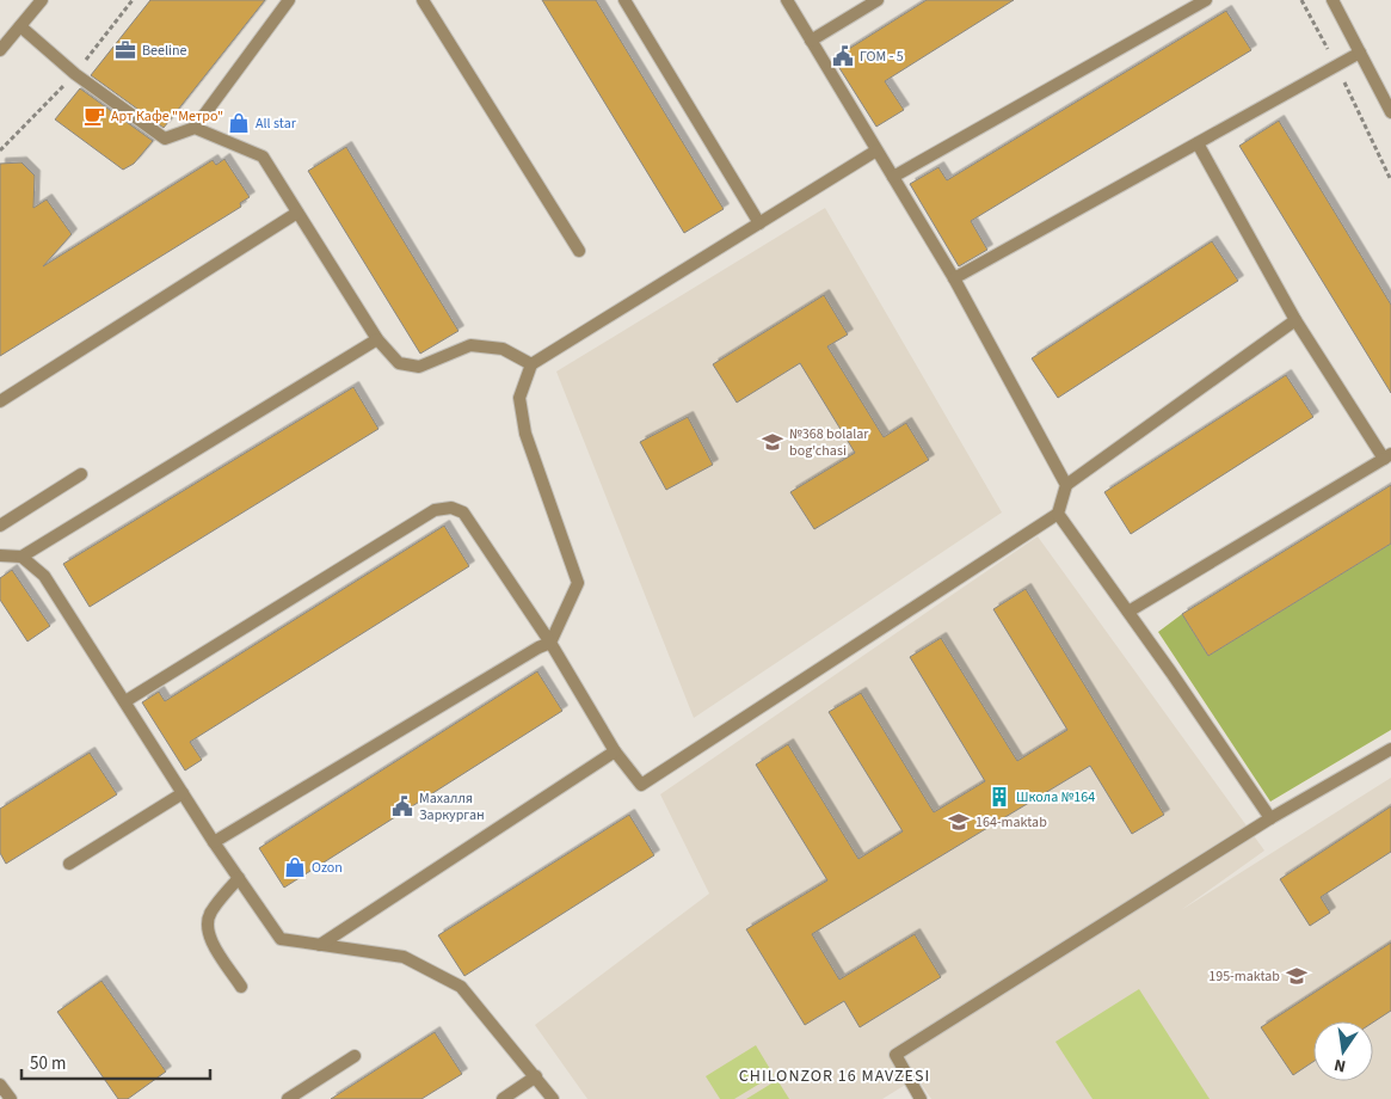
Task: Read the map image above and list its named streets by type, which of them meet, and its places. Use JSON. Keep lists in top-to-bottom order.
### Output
{
  "districts": ["CHILONZOR 16 MAVZESI"],
  "places": {
    "office": ["Beeline"],
    "public building": ["ГОМ - 5", "Махалля Заркурган"],
    "cafe": ["Арт Кафе \"Метро\""],
    "shop": ["All star", "Ozon"],
    "school or university": ["№368 bolalar bog'chasi", "164-maktab", "195-maktab"],
    "building": ["Школа №164"]
  },
  "scale_bar": "50 m",
  "north": "bottom"
}
